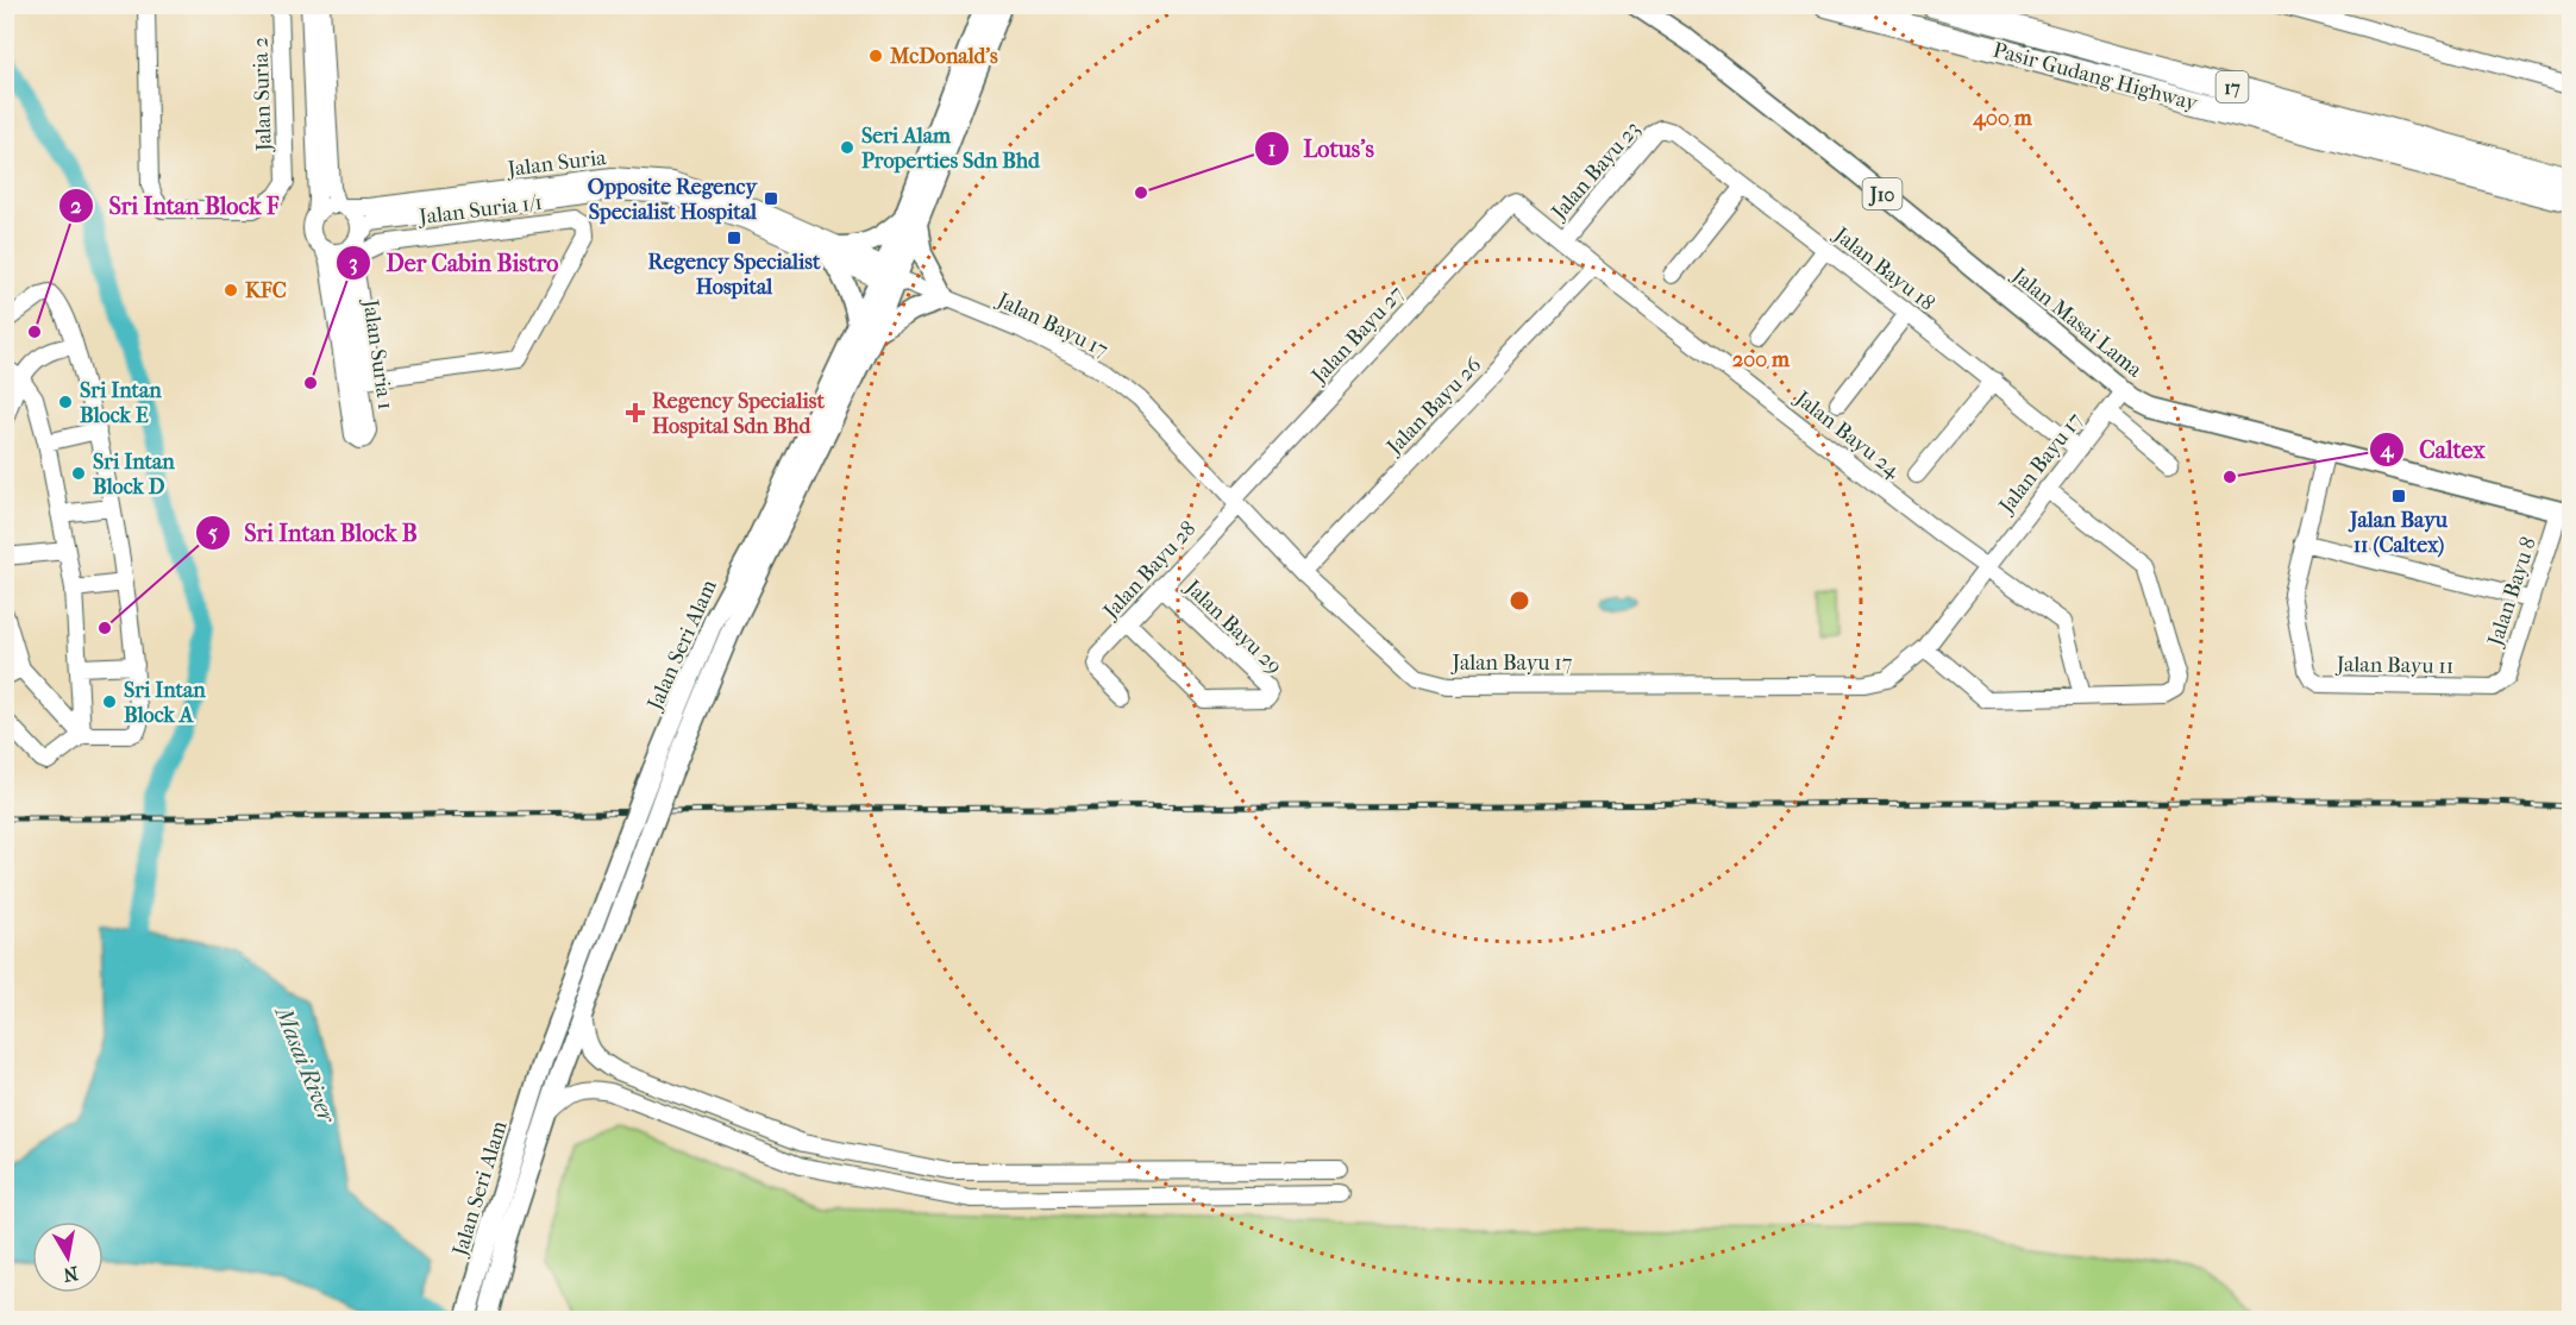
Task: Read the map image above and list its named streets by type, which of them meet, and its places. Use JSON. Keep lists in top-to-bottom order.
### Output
{
  "streets": {
    "highway": ["Pasir Gudang Highway", "17"],
    "main road": ["J10", "Jalan Masai Lama", "Jalan Seri Alam"],
    "street": [
      "Jalan Suria 2",
      "Jalan Suria",
      "Jalan Bayu 23",
      "Jalan Suria 1/1",
      "Jalan Bayu 18",
      "Jalan Bayu 17",
      "Jalan Bayu 27",
      "Jalan Suria 1",
      "Jalan Bayu 26",
      "Jalan Bayu 24",
      "Jalan Bayu 28",
      "Jalan Bayu 8",
      "Jalan Bayu 29",
      "Jalan Bayu 11"
    ]
  },
  "crossings": [
    ["Jalan Suria", "Jalan Bayu 17"],
    ["Jalan Suria", "Jalan Suria 1"],
    ["Jalan Suria", "Jalan Seri Alam"],
    ["Jalan Bayu 23", "Jalan Bayu 18"],
    ["Jalan Bayu 23", "Jalan Bayu 24"],
    ["Jalan Suria 1/1", "Jalan Suria 1"],
    ["Jalan Bayu 18", "Jalan Bayu 17"],
    ["Jalan Masai Lama", "Jalan Bayu 17"],
    ["Jalan Masai Lama", "Jalan Bayu 8"],
    ["Jalan Masai Lama", "Jalan Bayu 11"],
    ["Jalan Bayu 17", "Jalan Bayu 27"],
    ["Jalan Bayu 17", "Jalan Bayu 26"],
    ["Jalan Bayu 17", "Jalan Bayu 24"],
    ["Jalan Bayu 17", "Jalan Bayu 28"],
    ["Jalan Bayu 17", "Jalan Seri Alam"],
    ["Jalan Bayu 27", "Jalan Bayu 24"],
    ["Jalan Bayu 27", "Jalan Bayu 28"],
    ["Jalan Bayu 26", "Jalan Bayu 24"],
    ["Jalan Bayu 28", "Jalan Bayu 29"],
    ["Jalan Bayu 8", "Jalan Bayu 11"]
  ],
  "water": ["Masai River"],
  "places": {
    "other": [
      "McDonald's",
      "Seri Alam Properties Sdn Bhd",
      "Lotus's",
      "KFC",
      "Sri Intan Block F",
      "Der Cabin Bistro",
      "Sri Intan Block E",
      "Sri Intan Block D",
      "Caltex",
      "Sri Intan Block B",
      "Sri Intan Block A"
    ],
    "transit": ["Opposite Regency Specialist Hospital", "Regency Specialist Hospital", "Jalan Bayu 11 (Caltex)"],
    "health": ["Regency Specialist Hospital Sdn Bhd"]
  },
  "north": "bottom",
  "rings": ["400 m", "200 m"]
}
